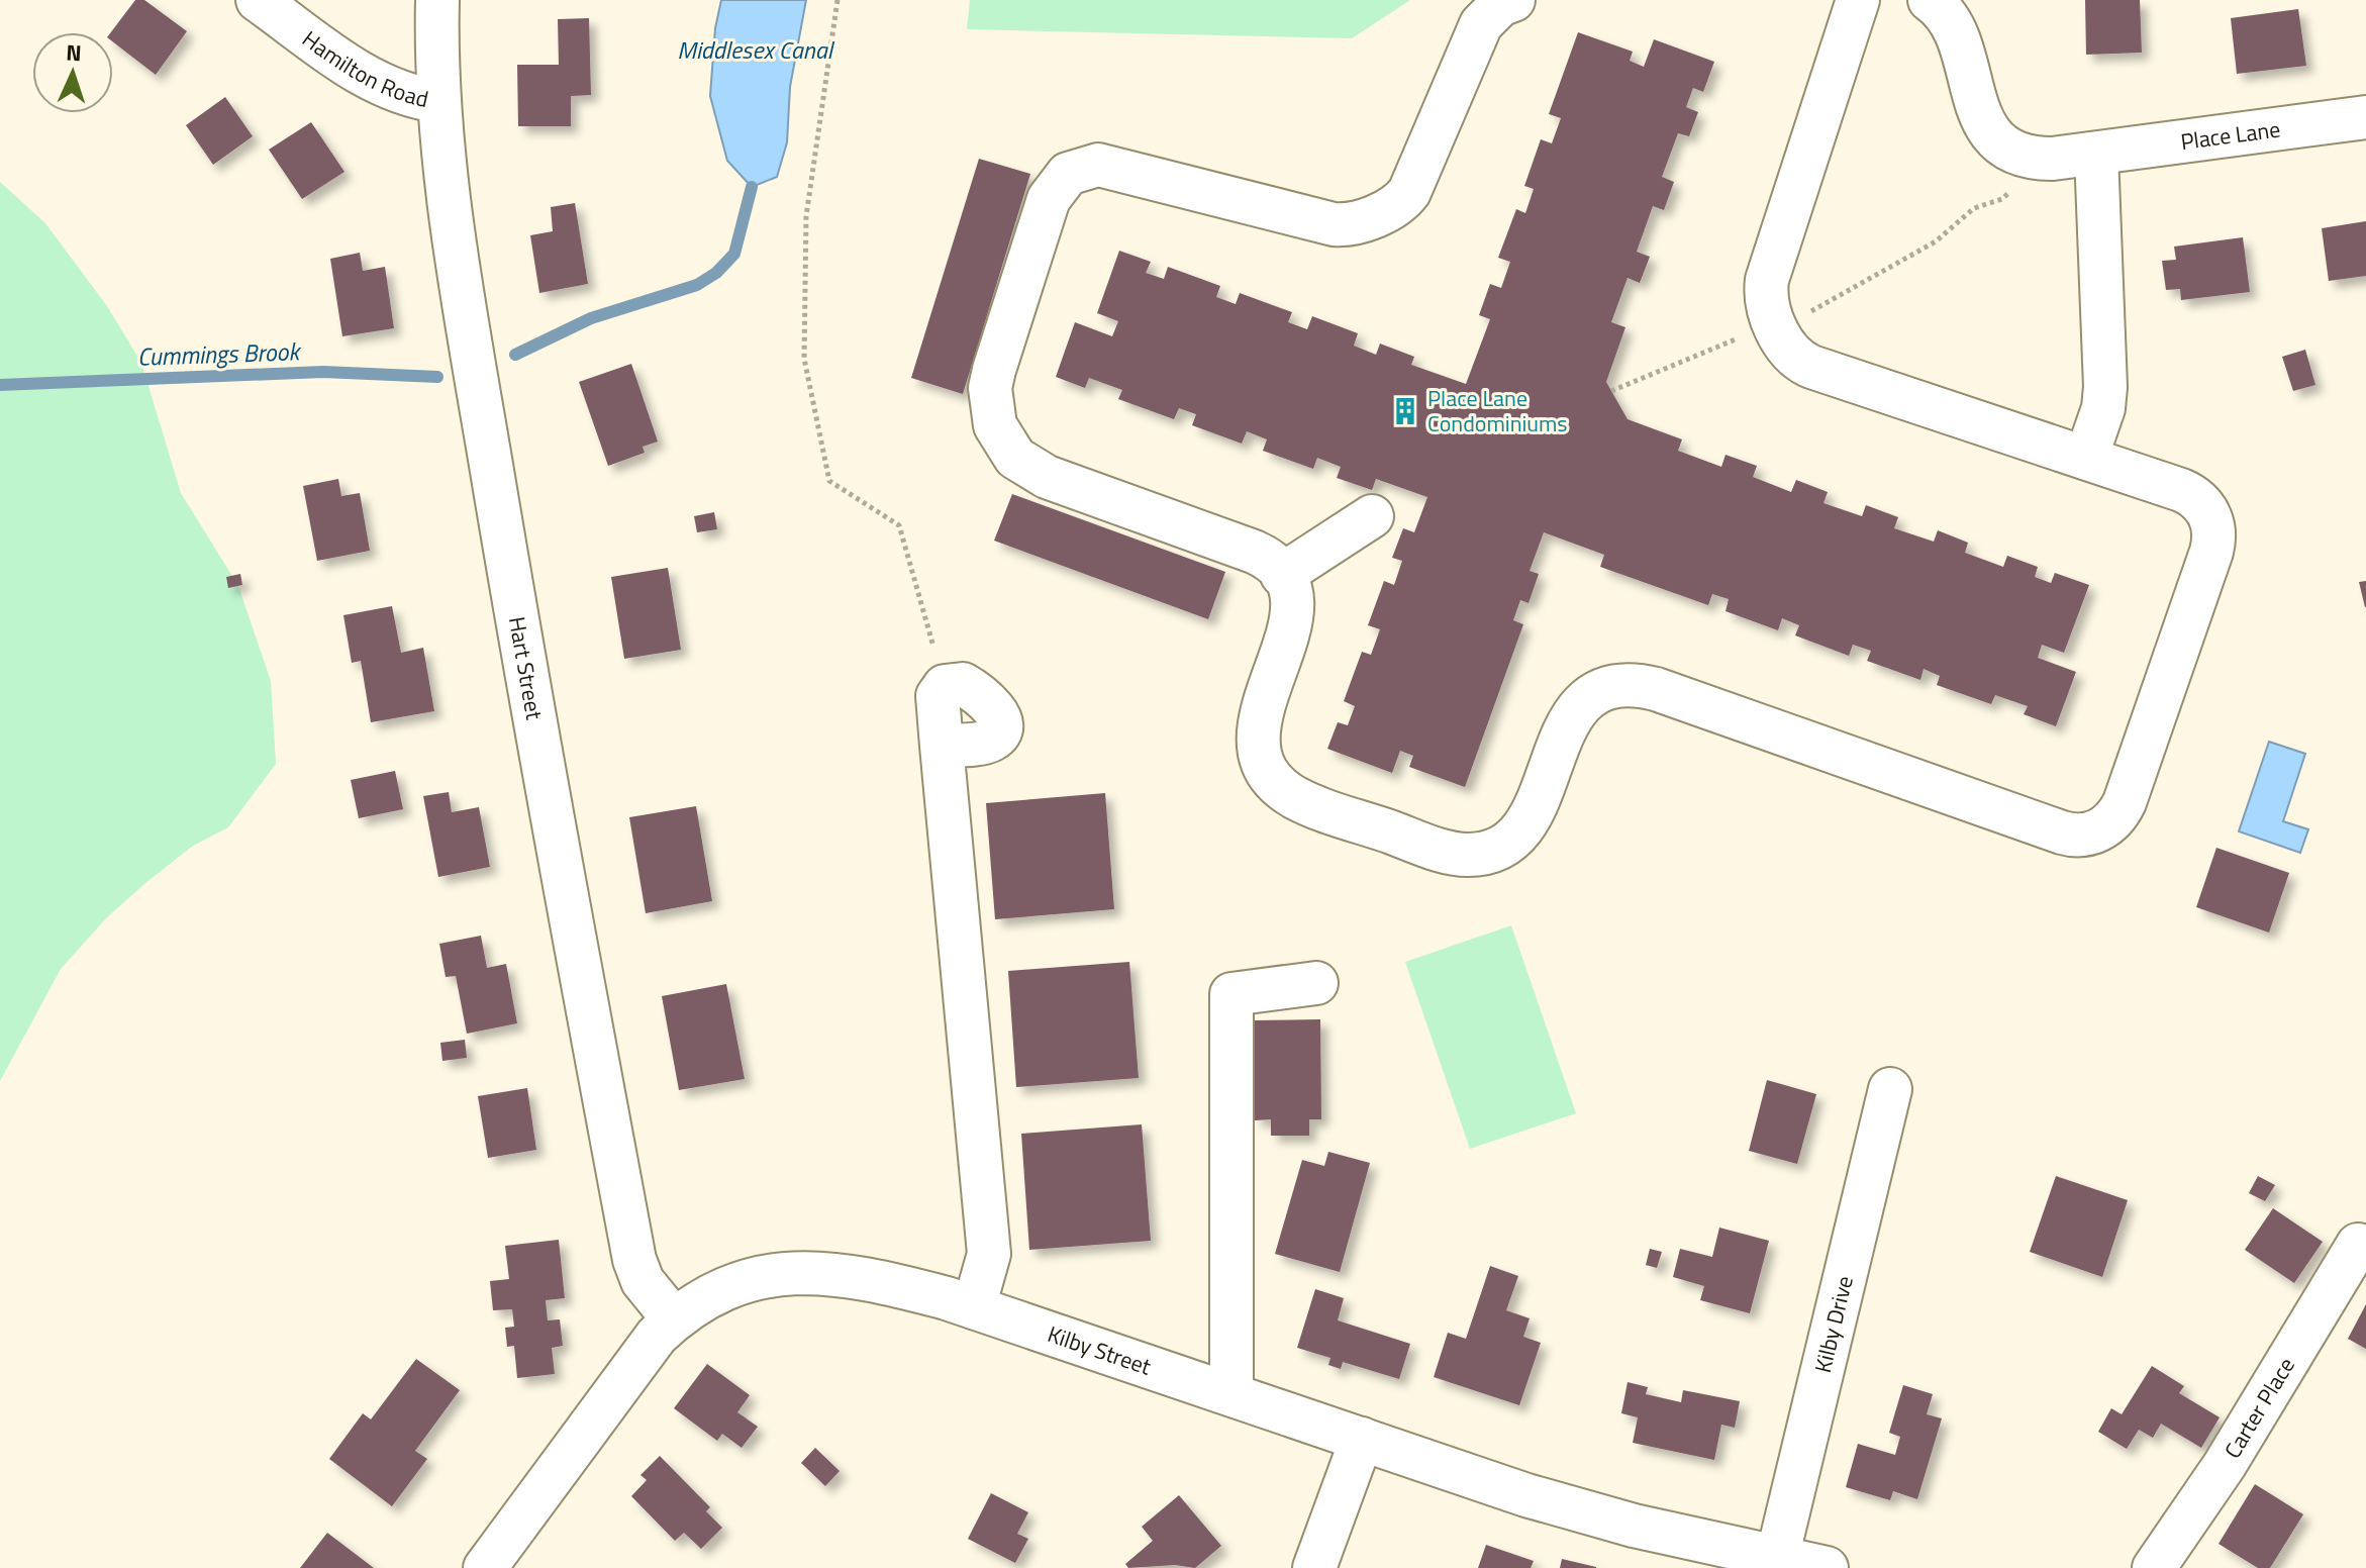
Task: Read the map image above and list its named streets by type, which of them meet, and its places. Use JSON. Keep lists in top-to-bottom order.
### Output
{
  "streets": {
    "street": [
      "Hamilton Road",
      "Place Lane",
      "Hart Street",
      "Kilby Drive",
      "Kilby Street",
      "Carter Place"
    ]
  },
  "crossings": [
    ["Hamilton Road", "Hart Street"],
    ["Hart Street", "Kilby Street"],
    ["Kilby Drive", "Kilby Street"]
  ],
  "water": ["Middlesex Canal", "Cummings Brook"],
  "places": {
    "building": ["Place Lane Condominiums"]
  },
  "north": "top"
}
